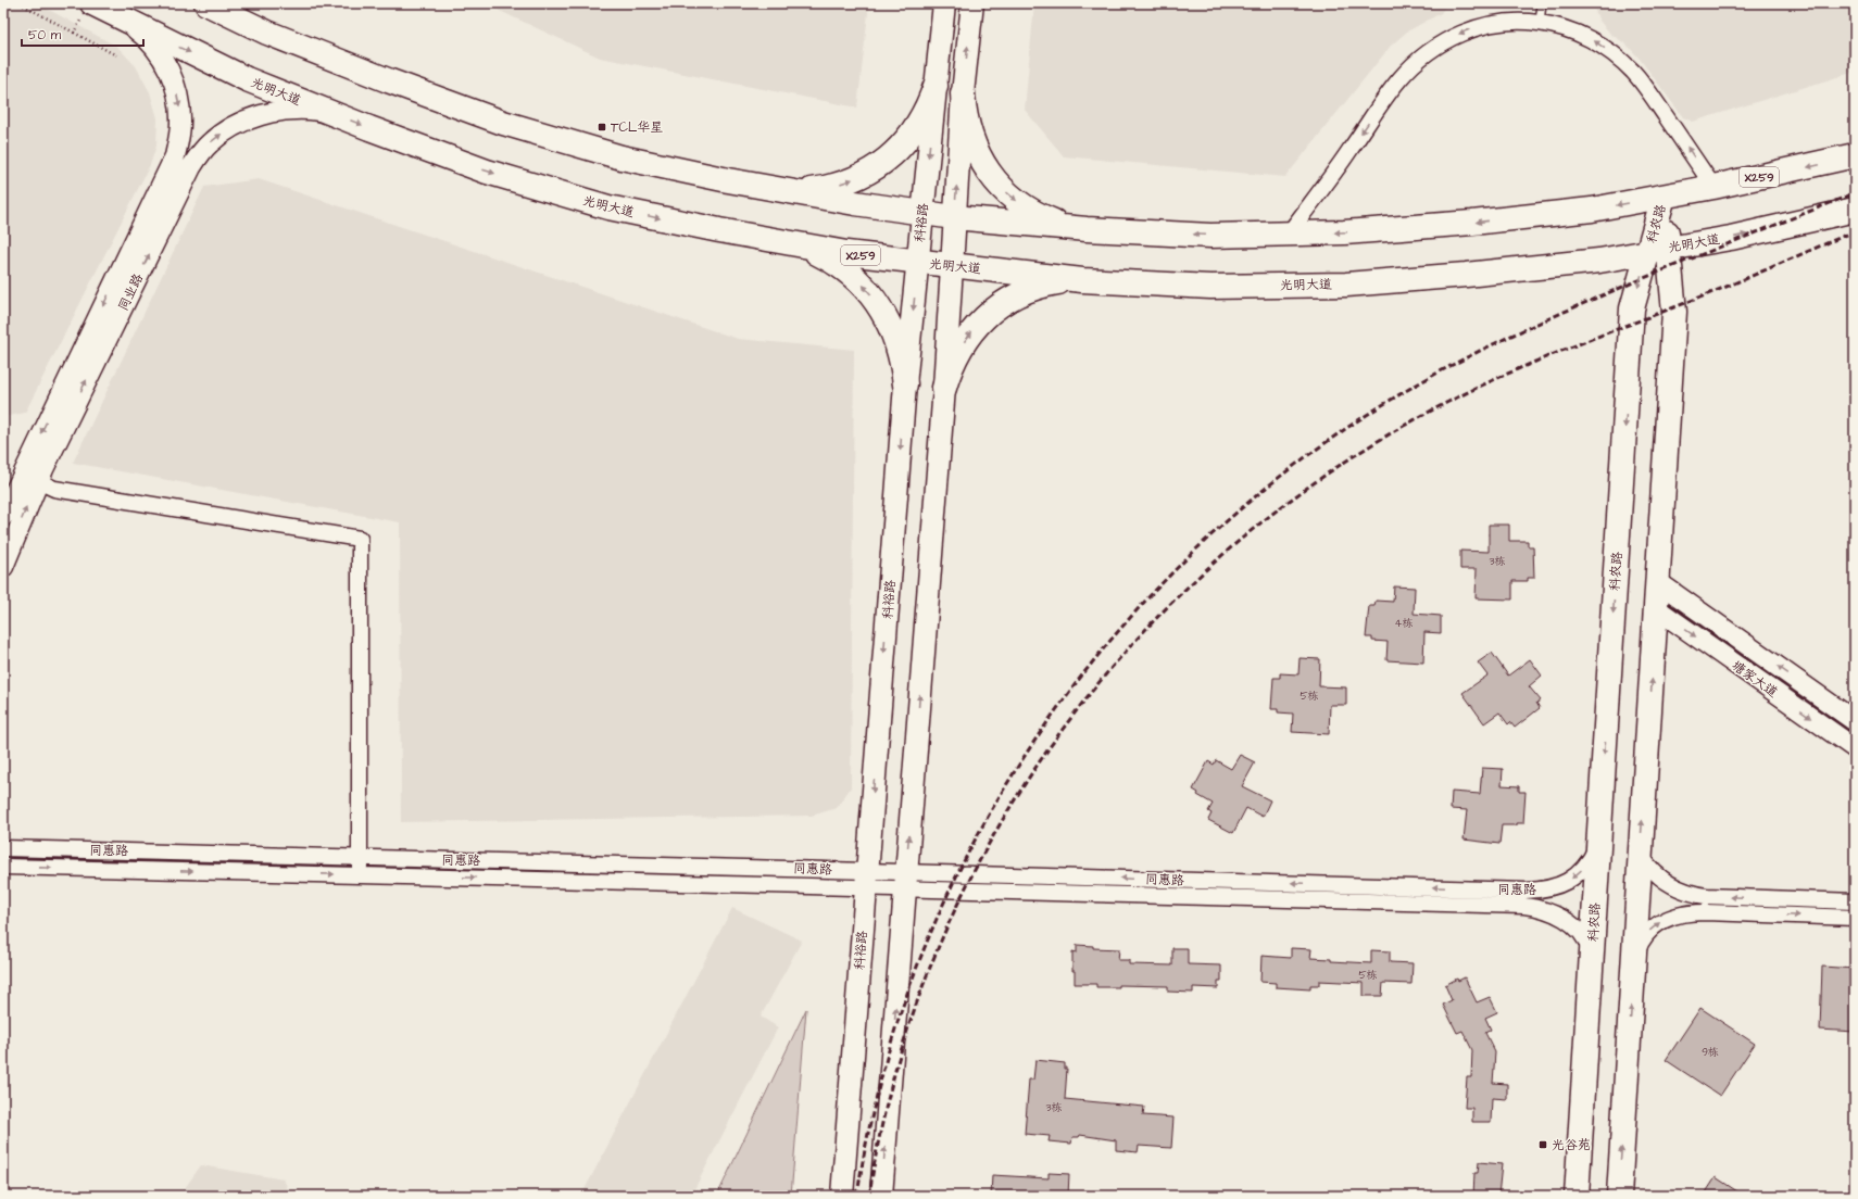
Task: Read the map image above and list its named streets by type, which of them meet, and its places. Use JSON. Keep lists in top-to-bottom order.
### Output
{
  "streets": {
    "main road": [
      "光明大道",
      "X259",
      "科裕路",
      "科农路"
    ],
    "street": ["同业路", "塘家大道", "同惠路"]
  },
  "crossings": [
    ["光明大道", "科裕路"],
    ["光明大道", "科农路"],
    ["光明大道", "同业路"],
    ["X259", "科裕路"],
    ["X259", "科农路"],
    ["科裕路", "同惠路"],
    ["科农路", "塘家大道"],
    ["科农路", "同惠路"]
  ],
  "places": {
    "transit": ["TCL华星", "光谷苑"]
  },
  "house_numbers": [
    "3栋",
    "4栋",
    "5栋",
    "5栋",
    "9栋",
    "3栋"
  ],
  "scale_bar": "50 m"
}
